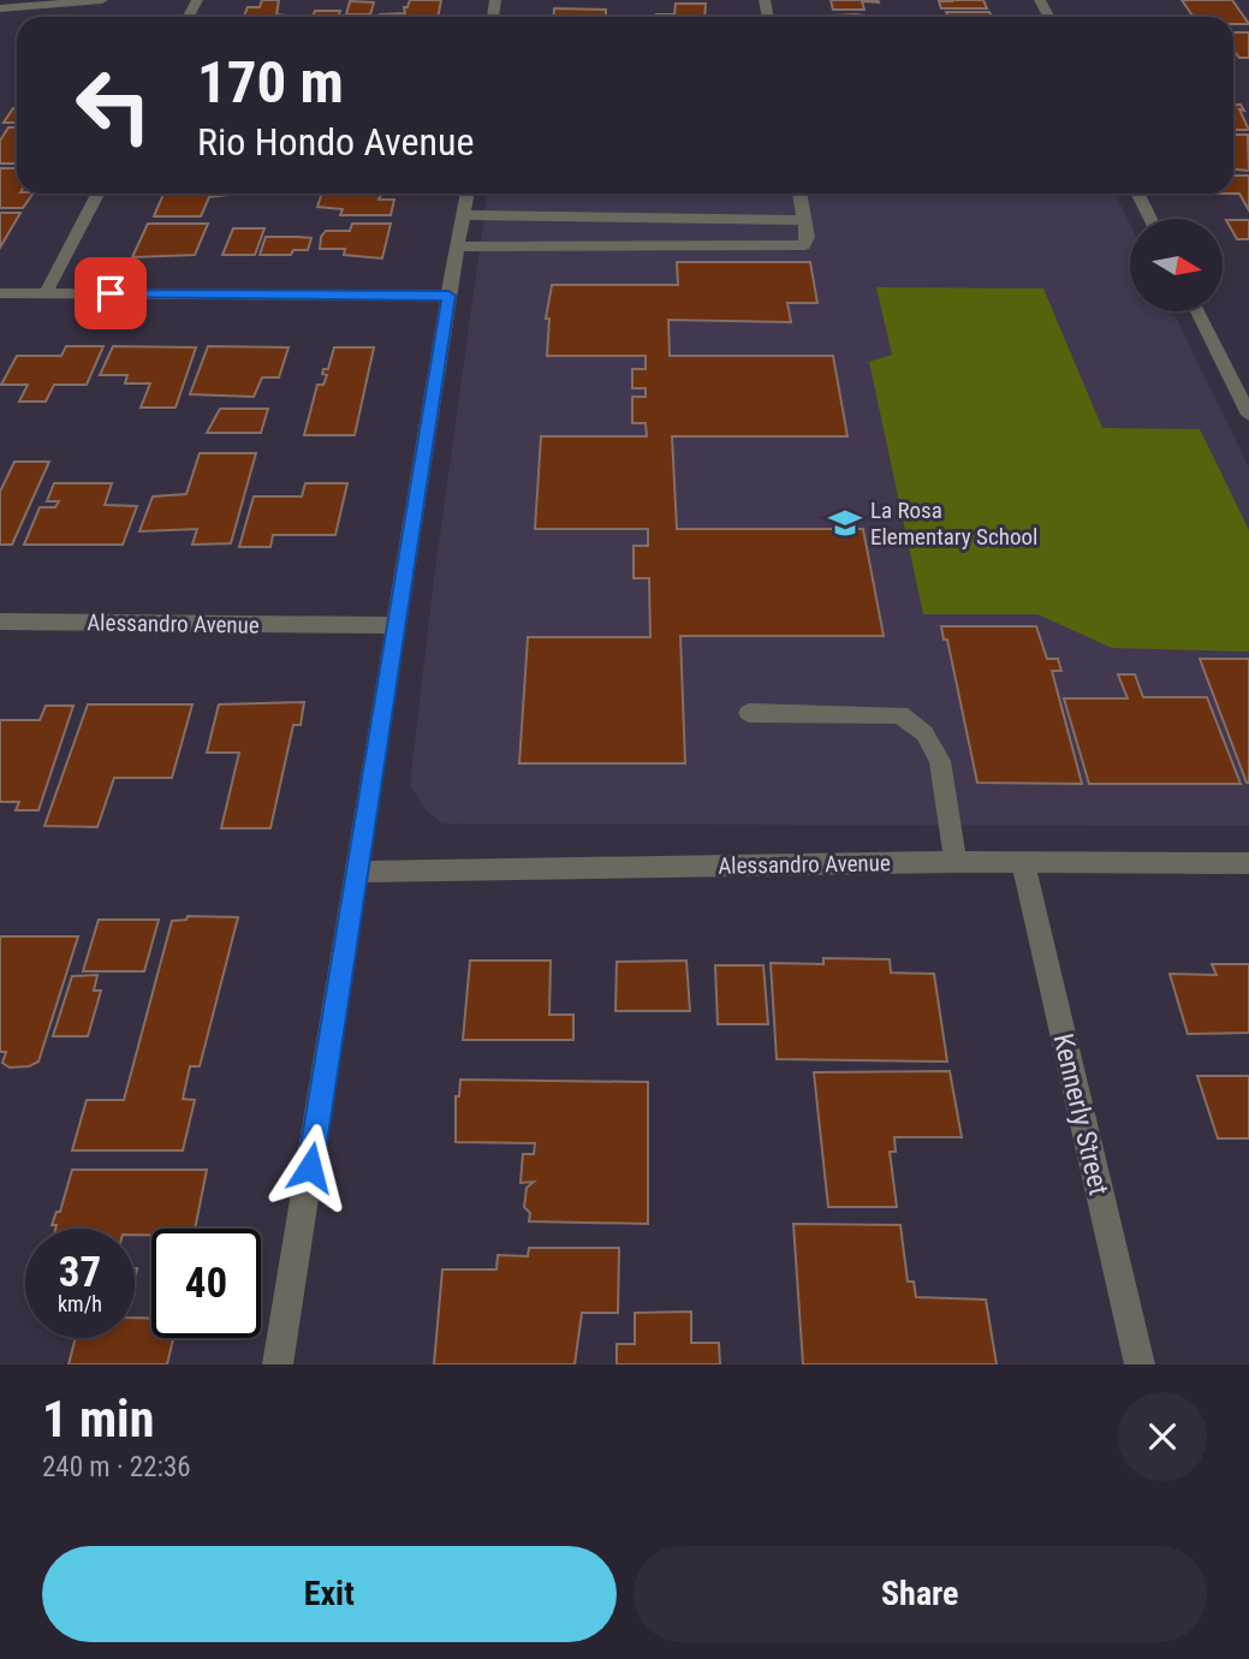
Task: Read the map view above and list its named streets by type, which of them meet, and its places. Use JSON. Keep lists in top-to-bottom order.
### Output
{
  "streets": {
    "street": ["Alessandro Avenue", "Kennerly Street"]
  },
  "crossings": [
    ["Alessandro Avenue", "Kennerly Street"]
  ],
  "places": {
    "school or university": ["La Rosa Elementary School"]
  },
  "north": "right",
  "page": {
    "turn": ["170 m", "Rio Hondo Avenue"],
    "speed": "37 km/h",
    "limit": "40",
    "heading": ["1 min", "240 m · 22:36"],
    "buttons": ["Exit", "Share"]
  }
}
